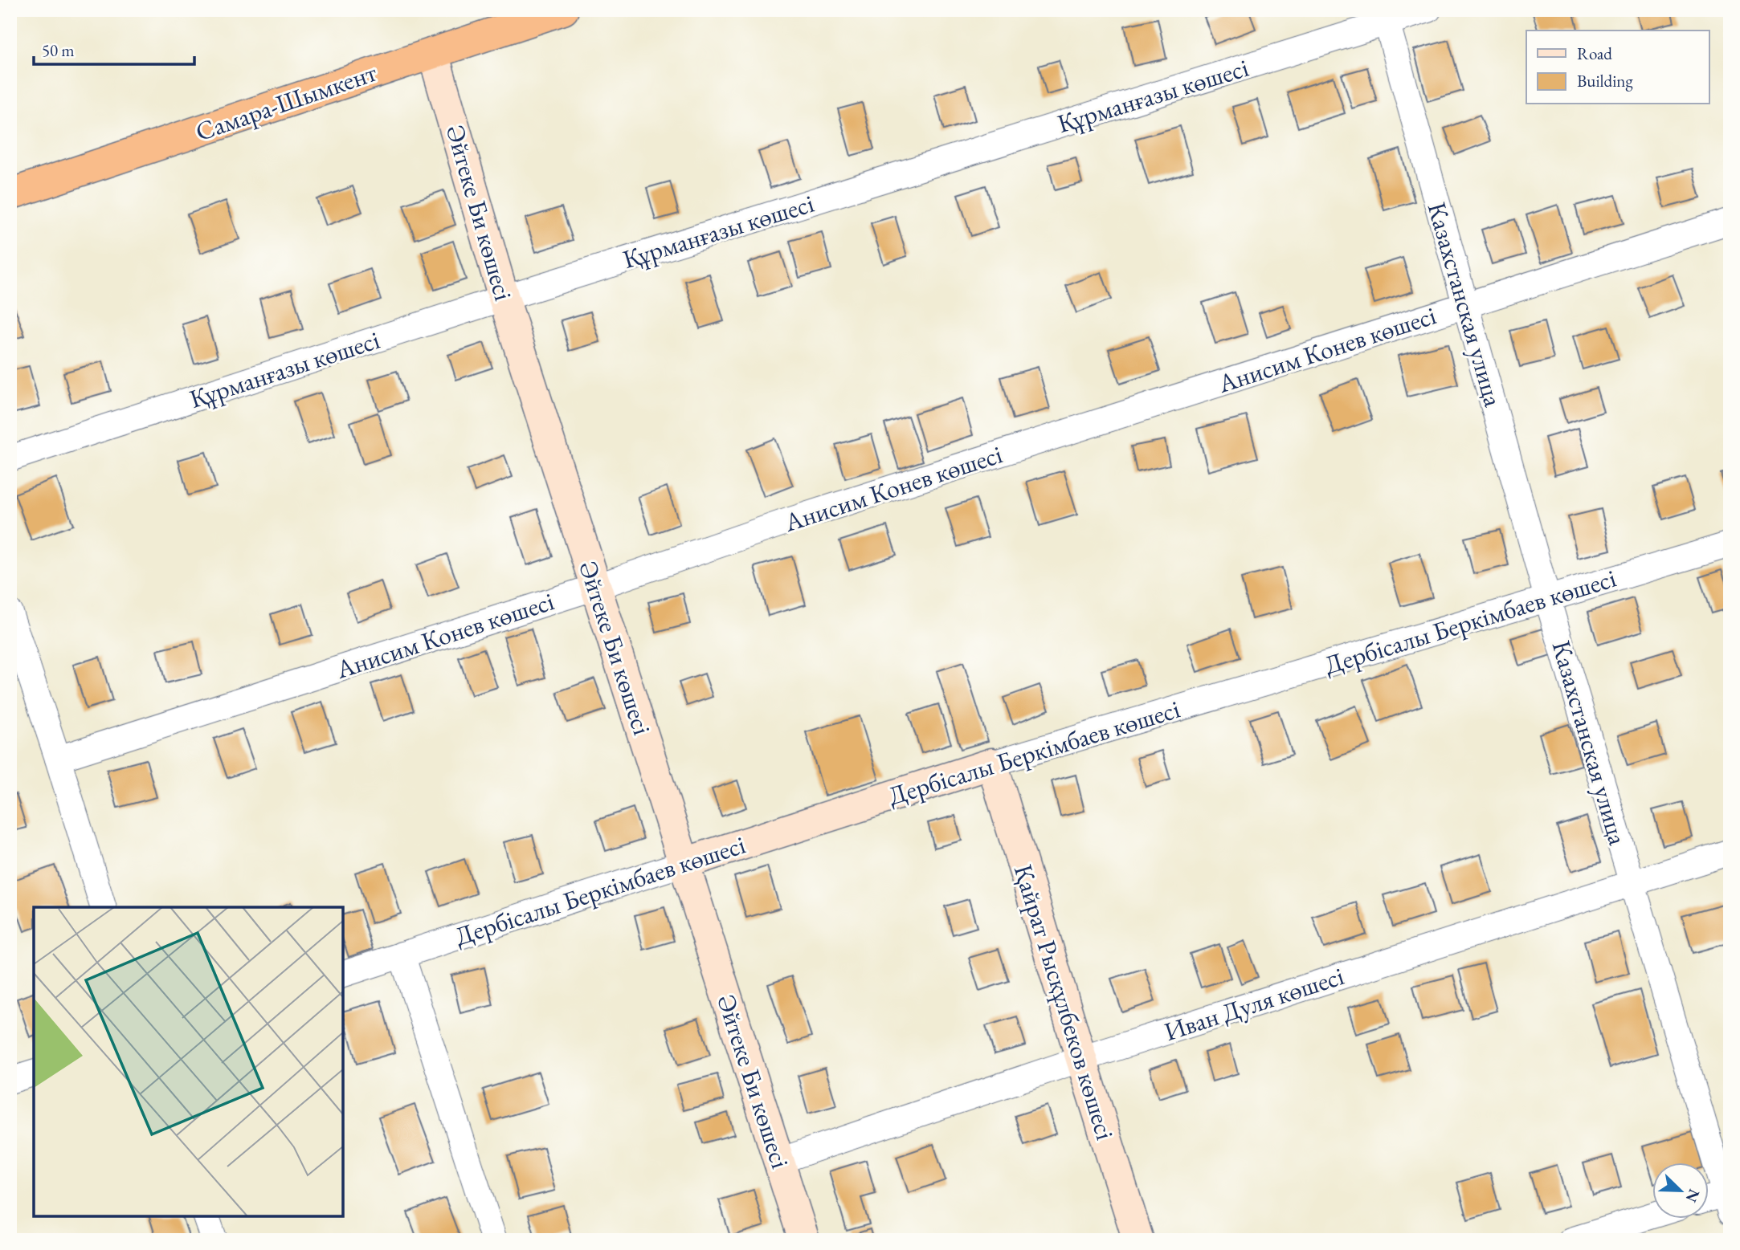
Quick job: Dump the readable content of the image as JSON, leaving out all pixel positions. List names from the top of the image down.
{
  "streets": {
    "highway": ["Самара-Шымкент"],
    "main road": ["Әйтеке Би көшесі", "Дербісалы Беркімбаев көшесі", "Қайрат Рысқұлбеков көшесі"],
    "street": [
      "Құрманғазы көшесі",
      "Казахстанская улица",
      "Анисим Конев көшесі",
      "Иван Дуля көшесі"
    ]
  },
  "crossings": [
    ["Құрманғазы көшесі", "Әйтеке Би көшесі"],
    ["Құрманғазы көшесі", "Казахстанская улица"],
    ["Самара-Шымкент", "Әйтеке Би көшесі"],
    ["Әйтеке Би көшесі", "Анисим Конев көшесі"],
    ["Әйтеке Би көшесі", "Дербісалы Беркімбаев көшесі"],
    ["Әйтеке Би көшесі", "Иван Дуля көшесі"],
    ["Казахстанская улица", "Анисим Конев көшесі"],
    ["Казахстанская улица", "Дербісалы Беркімбаев көшесі"],
    ["Казахстанская улица", "Иван Дуля көшесі"],
    ["Дербісалы Беркімбаев көшесі", "Қайрат Рысқұлбеков көшесі"],
    ["Қайрат Рысқұлбеков көшесі", "Иван Дуля көшесі"]
  ],
  "legend": ["Road", "Building"],
  "scale_bar": "50 m",
  "north": "bottom right"
}
